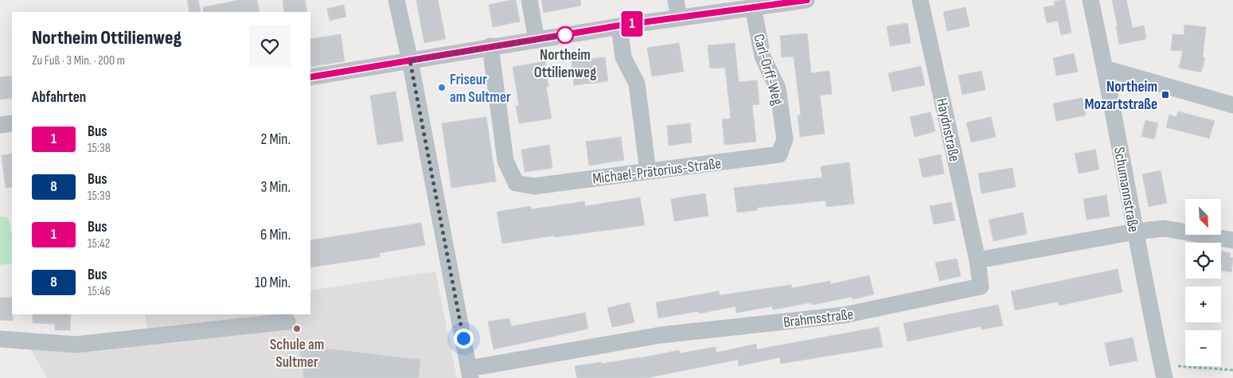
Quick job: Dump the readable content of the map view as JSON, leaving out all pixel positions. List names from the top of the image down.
{
  "streets": {
    "street": [
      "Carl-Orff-Weg",
      "Haydnstraße",
      "Michael-Prätorius-Straße",
      "Schumannstraße",
      "Brahmsstraße"
    ]
  },
  "crossings": [
    ["Carl-Orff-Weg", "Michael-Prätorius-Straße"],
    ["Haydnstraße", "Brahmsstraße"]
  ],
  "places": {
    "other": ["Northeim Ottilienweg", "Friseur am Sultmer", "Schule am Sultmer"],
    "transit": ["Northeim Mozartstraße"]
  },
  "lines": ["bus line 1"],
  "north": "bottom right",
  "page": {
    "on_map": "1",
    "heading": [
      ["Northeim Ottilienweg", "Zu Fuß · 3 Min. · 200 m"],
      "Abfahrten"
    ],
    "list": [
      {
        "mark": "1",
        "name": "Bus",
        "note": "15:38",
        "value": "2 Min."
      },
      {
        "mark": "8",
        "name": "Bus",
        "note": "15:39",
        "value": "3 Min."
      },
      {
        "mark": "1",
        "name": "Bus",
        "note": "15:42",
        "value": "6 Min."
      },
      {
        "mark": "8",
        "name": "Bus",
        "note": "15:46",
        "value": "10 Min."
      }
    ],
    "map_buttons": ["+", "−"]
  }
}
